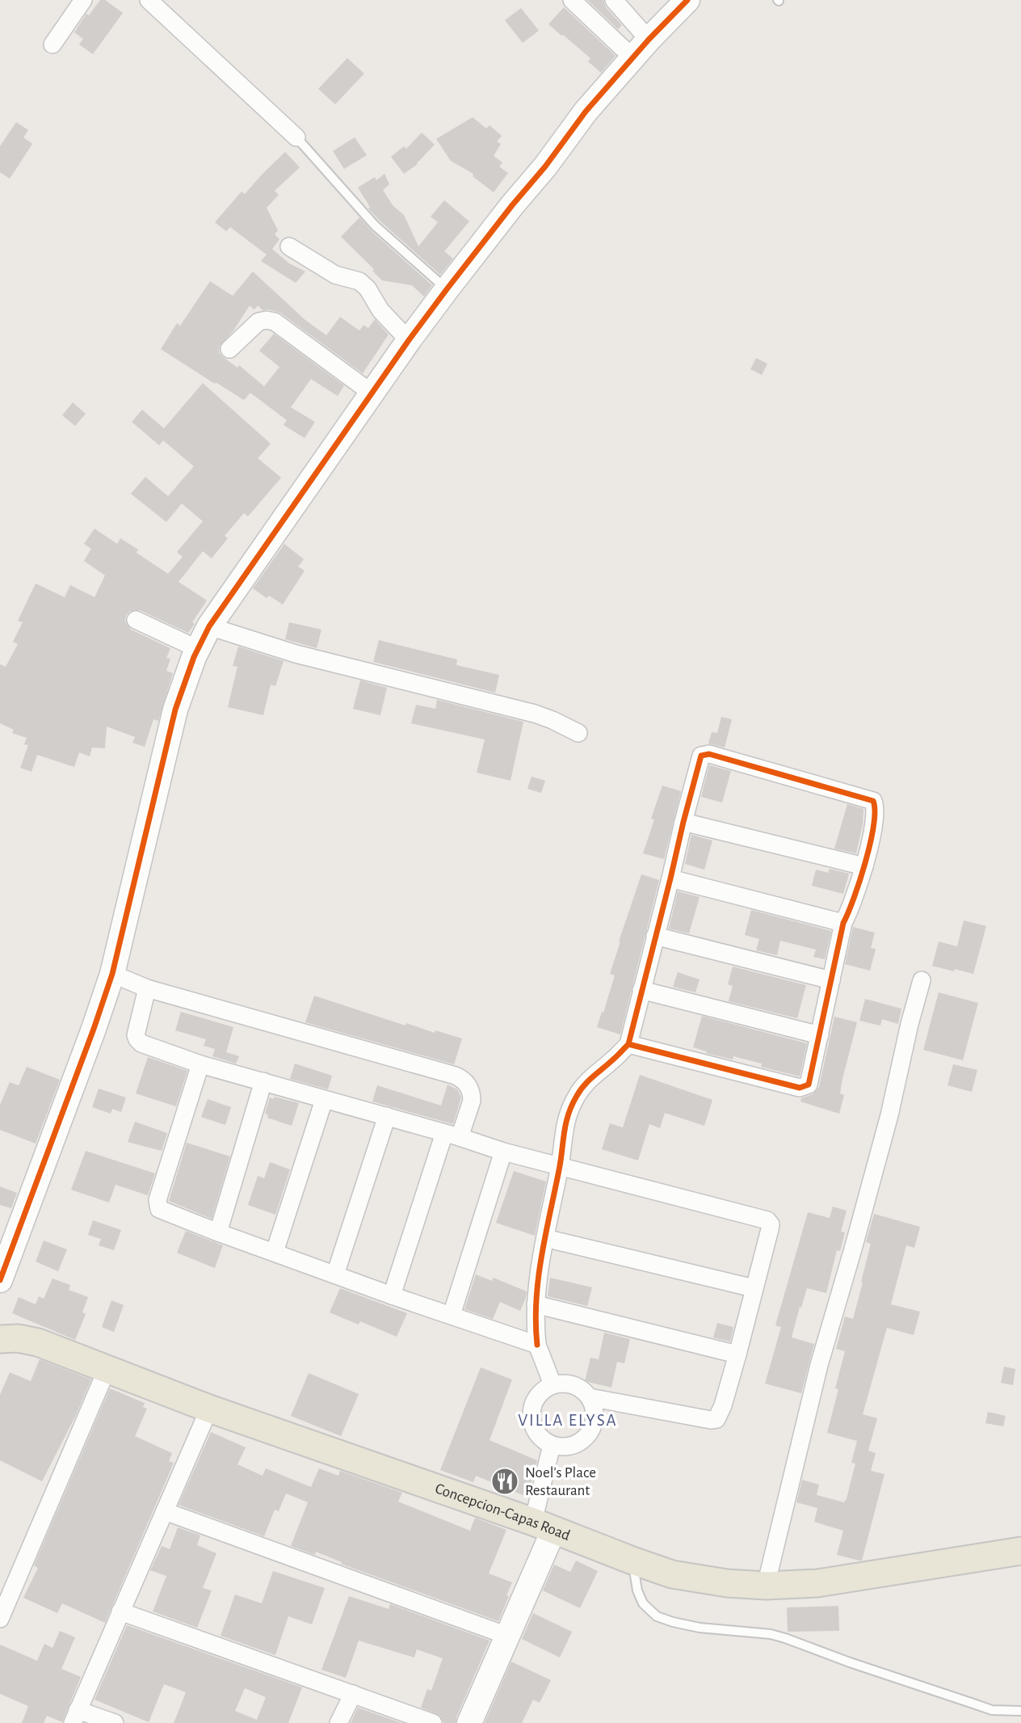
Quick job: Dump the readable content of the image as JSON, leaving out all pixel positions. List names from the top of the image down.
{
  "streets": {
    "main road": ["Concepcion-Capas Road"]
  },
  "districts": ["VILLA ELYSA"],
  "places": {
    "restaurant": ["Noel's Place Restaurant"]
  }
}
